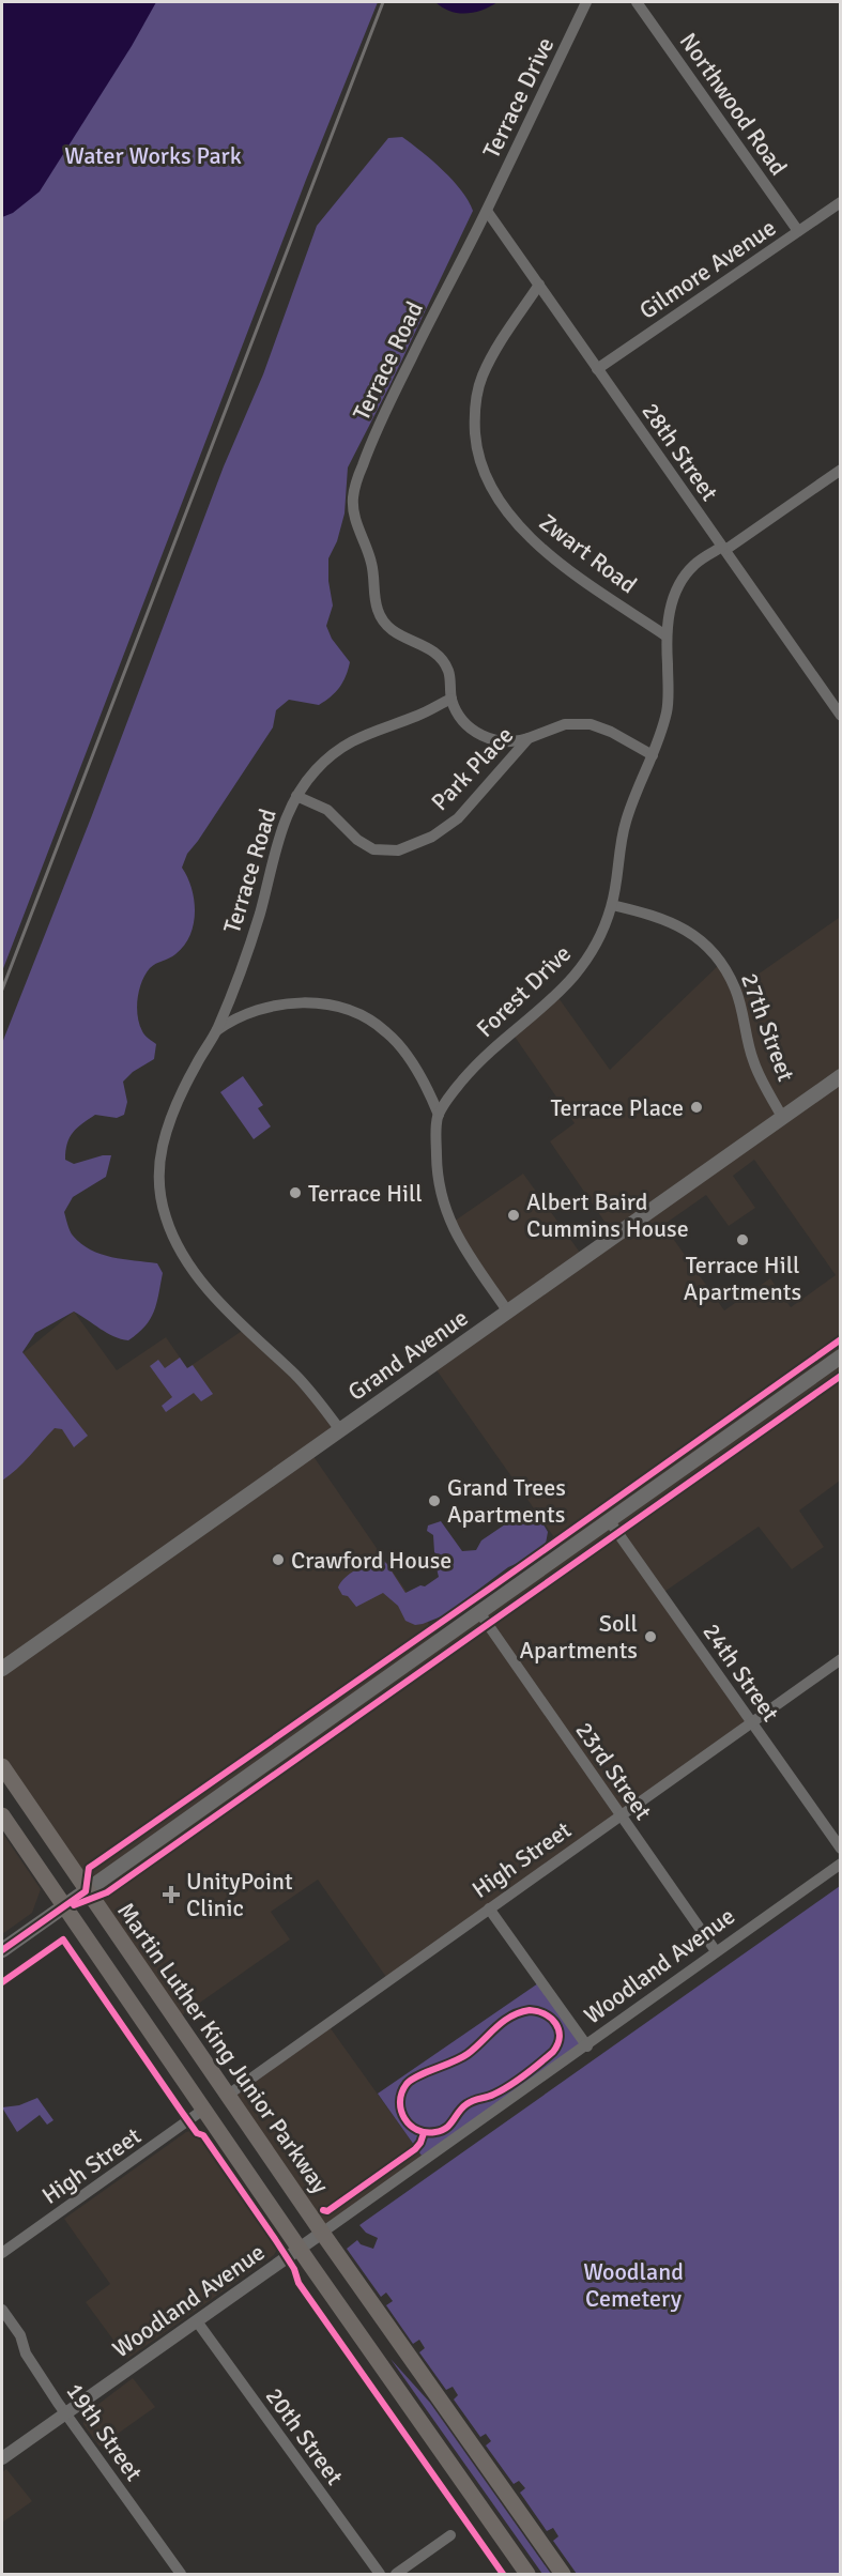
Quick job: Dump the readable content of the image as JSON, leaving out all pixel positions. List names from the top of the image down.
{
  "streets": {
    "main road": ["Grand Avenue", "Martin Luther King Junior Parkway"],
    "street": [
      "Terrace Drive",
      "Northwood Road",
      "Gilmore Avenue",
      "Terrace Road",
      "28th Street",
      "Zwart Road",
      "Park Place",
      "Forest Drive",
      "27th Street",
      "24th Street",
      "23rd Street",
      "High Street",
      "Woodland Avenue",
      "19th Street",
      "20th Street"
    ]
  },
  "crossings": [
    ["Terrace Drive", "Terrace Road"],
    ["Terrace Drive", "28th Street"],
    ["Northwood Road", "Gilmore Avenue"],
    ["Gilmore Avenue", "28th Street"],
    ["Terrace Road", "28th Street"],
    ["Terrace Road", "Park Place"],
    ["Terrace Road", "Grand Avenue"],
    ["28th Street", "Zwart Road"],
    ["28th Street", "Forest Drive"],
    ["Zwart Road", "Forest Drive"],
    ["Park Place", "Forest Drive"],
    ["Forest Drive", "27th Street"],
    ["27th Street", "Grand Avenue"],
    ["24th Street", "High Street"],
    ["23rd Street", "High Street"],
    ["23rd Street", "Woodland Avenue"],
    ["High Street", "Martin Luther King Junior Parkway"],
    ["Woodland Avenue", "Martin Luther King Junior Parkway"],
    ["Woodland Avenue", "19th Street"],
    ["Woodland Avenue", "20th Street"]
  ],
  "parks": ["Water Works Park", "Woodland Cemetery"],
  "places": {
    "other": [
      "Terrace Place",
      "Terrace Hill",
      "Albert Baird Cummins House",
      "Terrace Hill Apartments",
      "Grand Trees Apartments",
      "Crawford House",
      "Soll Apartments"
    ],
    "health": ["UnityPoint Clinic"]
  }
}
